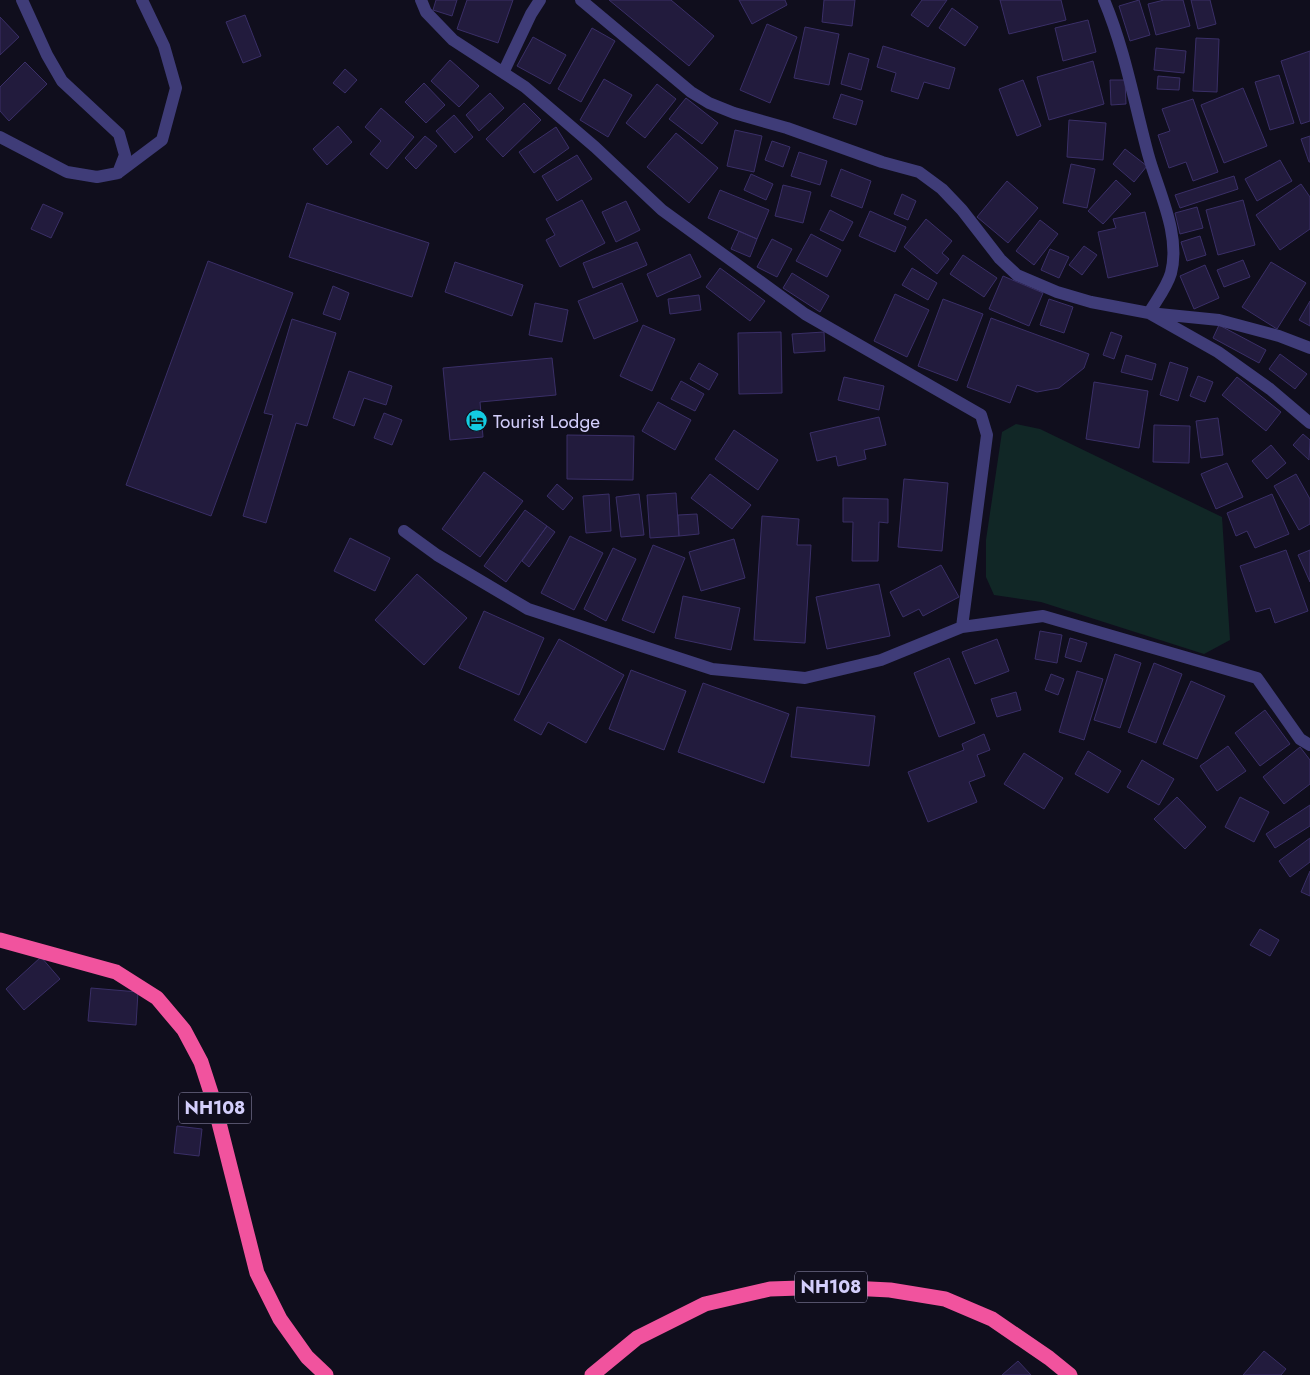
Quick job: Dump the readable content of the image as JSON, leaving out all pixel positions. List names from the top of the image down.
{
  "streets": {
    "highway": ["NH108"]
  },
  "places": {
    "hotel": ["Tourist Lodge"]
  }
}
